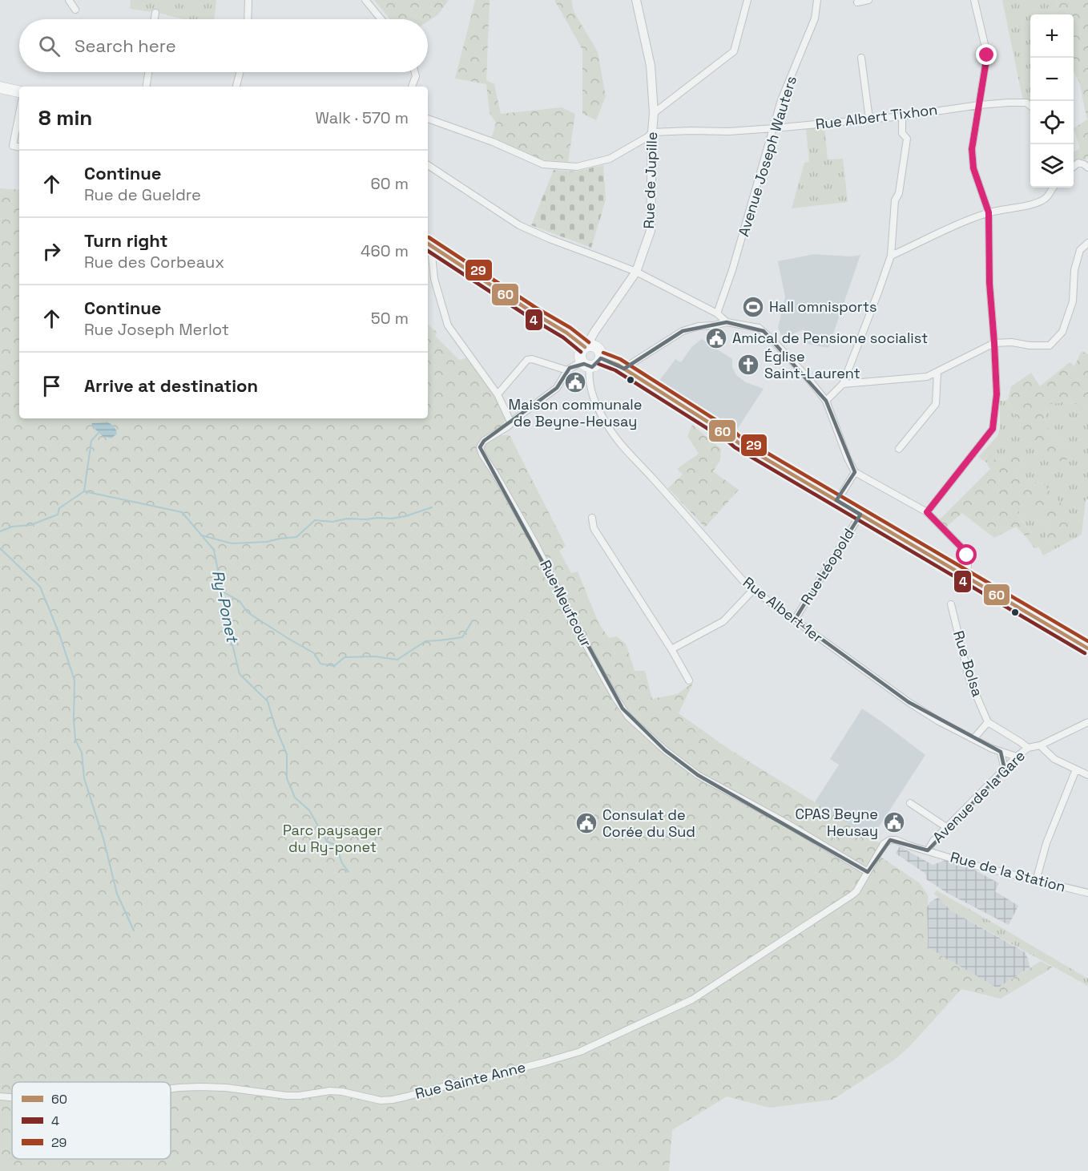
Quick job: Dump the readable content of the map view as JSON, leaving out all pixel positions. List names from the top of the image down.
{
  "streets": {
    "street": [
      "Rue Albert Tixhon",
      "Avenue Joseph Wauters",
      "Rue de Jupille",
      "Rue Léopold",
      "Rue Neufcour",
      "Rue Albert 1er",
      "Rue Bolsa",
      "Avenue de la Gare",
      "Rue de la Station",
      "Rue Sainte Anne"
    ]
  },
  "crossings": [
    ["Rue Albert Tixhon", "Avenue Joseph Wauters"],
    ["Rue Albert Tixhon", "Rue de Jupille"],
    ["Rue de Jupille", "Rue Albert 1er"],
    ["Rue Léopold", "Rue Albert 1er"],
    ["Rue Neufcour", "Rue Sainte Anne"],
    ["Rue Albert 1er", "Avenue de la Gare"],
    ["Avenue de la Gare", "Rue de la Station"],
    ["Avenue de la Gare", "Rue Sainte Anne"]
  ],
  "water": ["Ry-Ponet"],
  "parks": ["Parc paysager du Ry-ponet"],
  "places": {
    "sports": ["Hall omnisports"],
    "public building": [
      "Amical de Pensione socialist",
      "Maison communale de Beyne-Heusay",
      "CPAS Beyne Heusay",
      "Consulat de Corée du Sud"
    ],
    "church": ["Église Saint-Laurent"]
  },
  "lines": ["transit line 29", "transit line 60", "transit line 4"],
  "legend": ["60", "4", "29"],
  "page": {
    "map_buttons": ["+", "−"],
    "search": "Search here",
    "heading": ["8 min", "Walk · 570 m"],
    "list": [
      ["Continue", "Rue de Gueldre", "60 m"],
      ["Turn right", "Rue des Corbeaux", "460 m"],
      ["Continue", "Rue Joseph Merlot", "50 m"],
      "Arrive at destination"
    ]
  }
}
